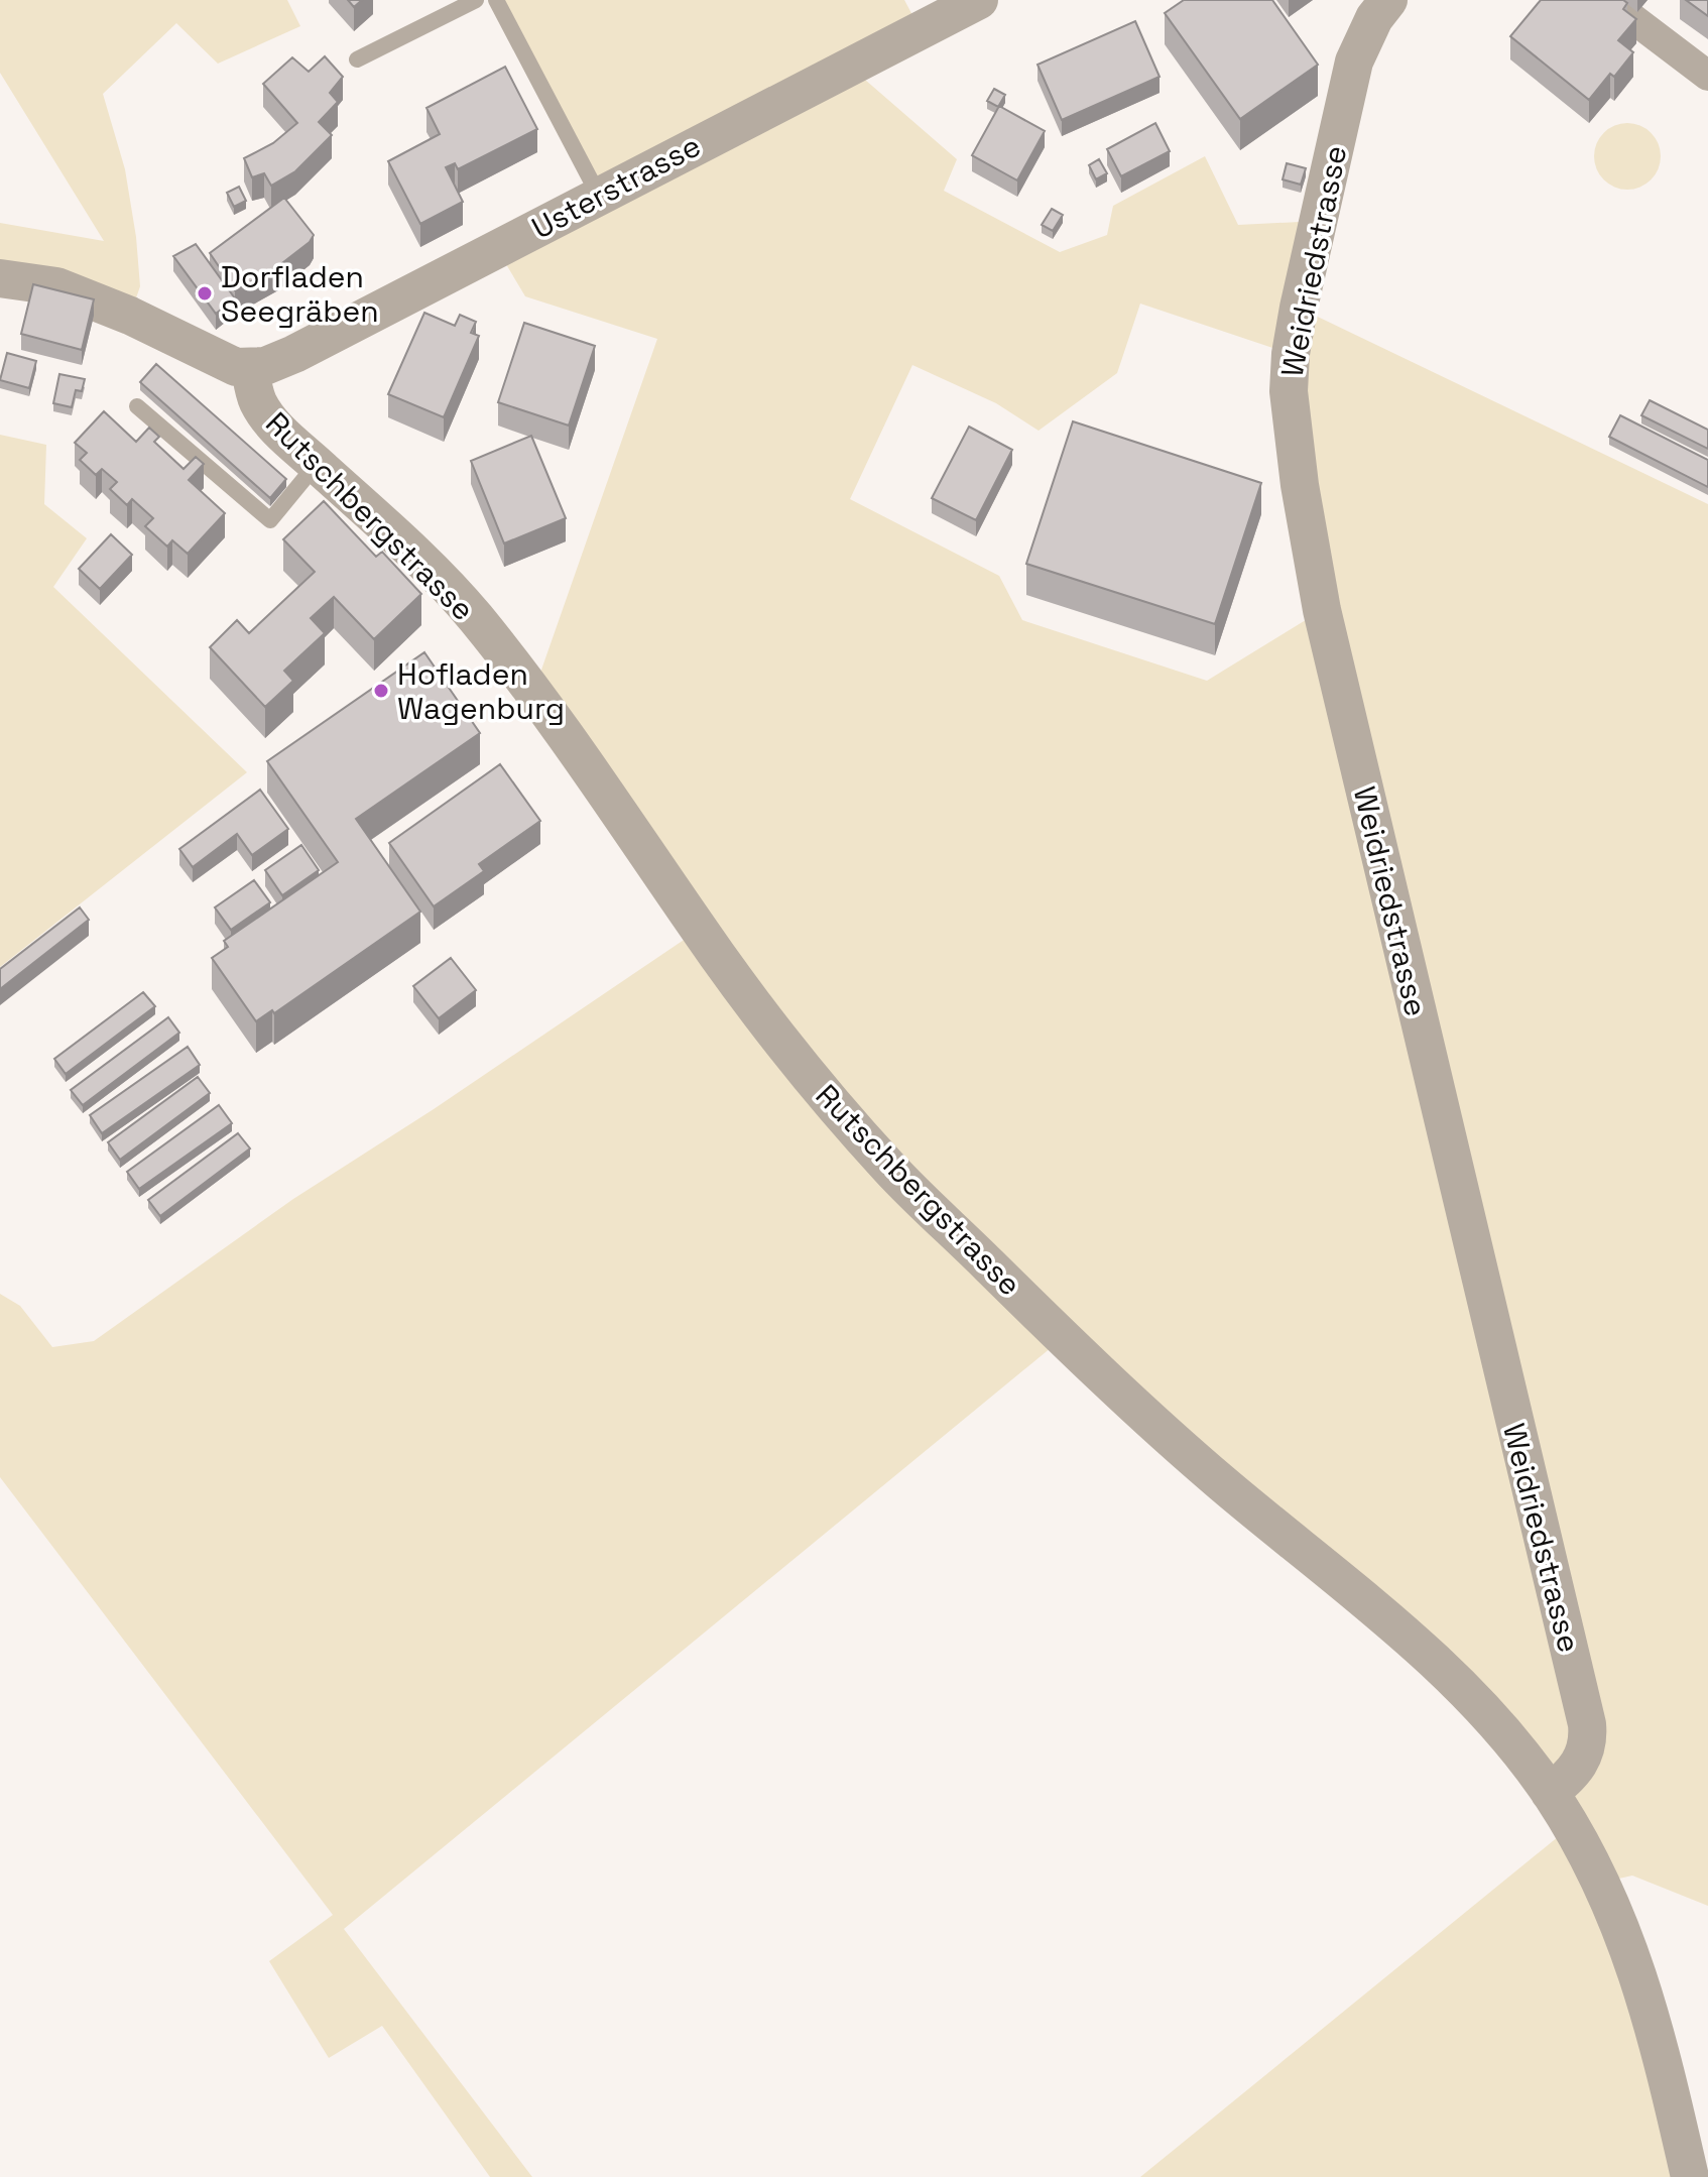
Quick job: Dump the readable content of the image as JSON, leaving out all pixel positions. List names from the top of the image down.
{
  "streets": {
    "street": ["Usterstrasse", "Weidriedstrasse", "Rutschbergstrasse"]
  },
  "crossings": [
    ["Usterstrasse", "Rutschbergstrasse"],
    ["Weidriedstrasse", "Rutschbergstrasse"]
  ],
  "places": ["Dorfladen Seegräben", "Hofladen Wagenburg"]
}
